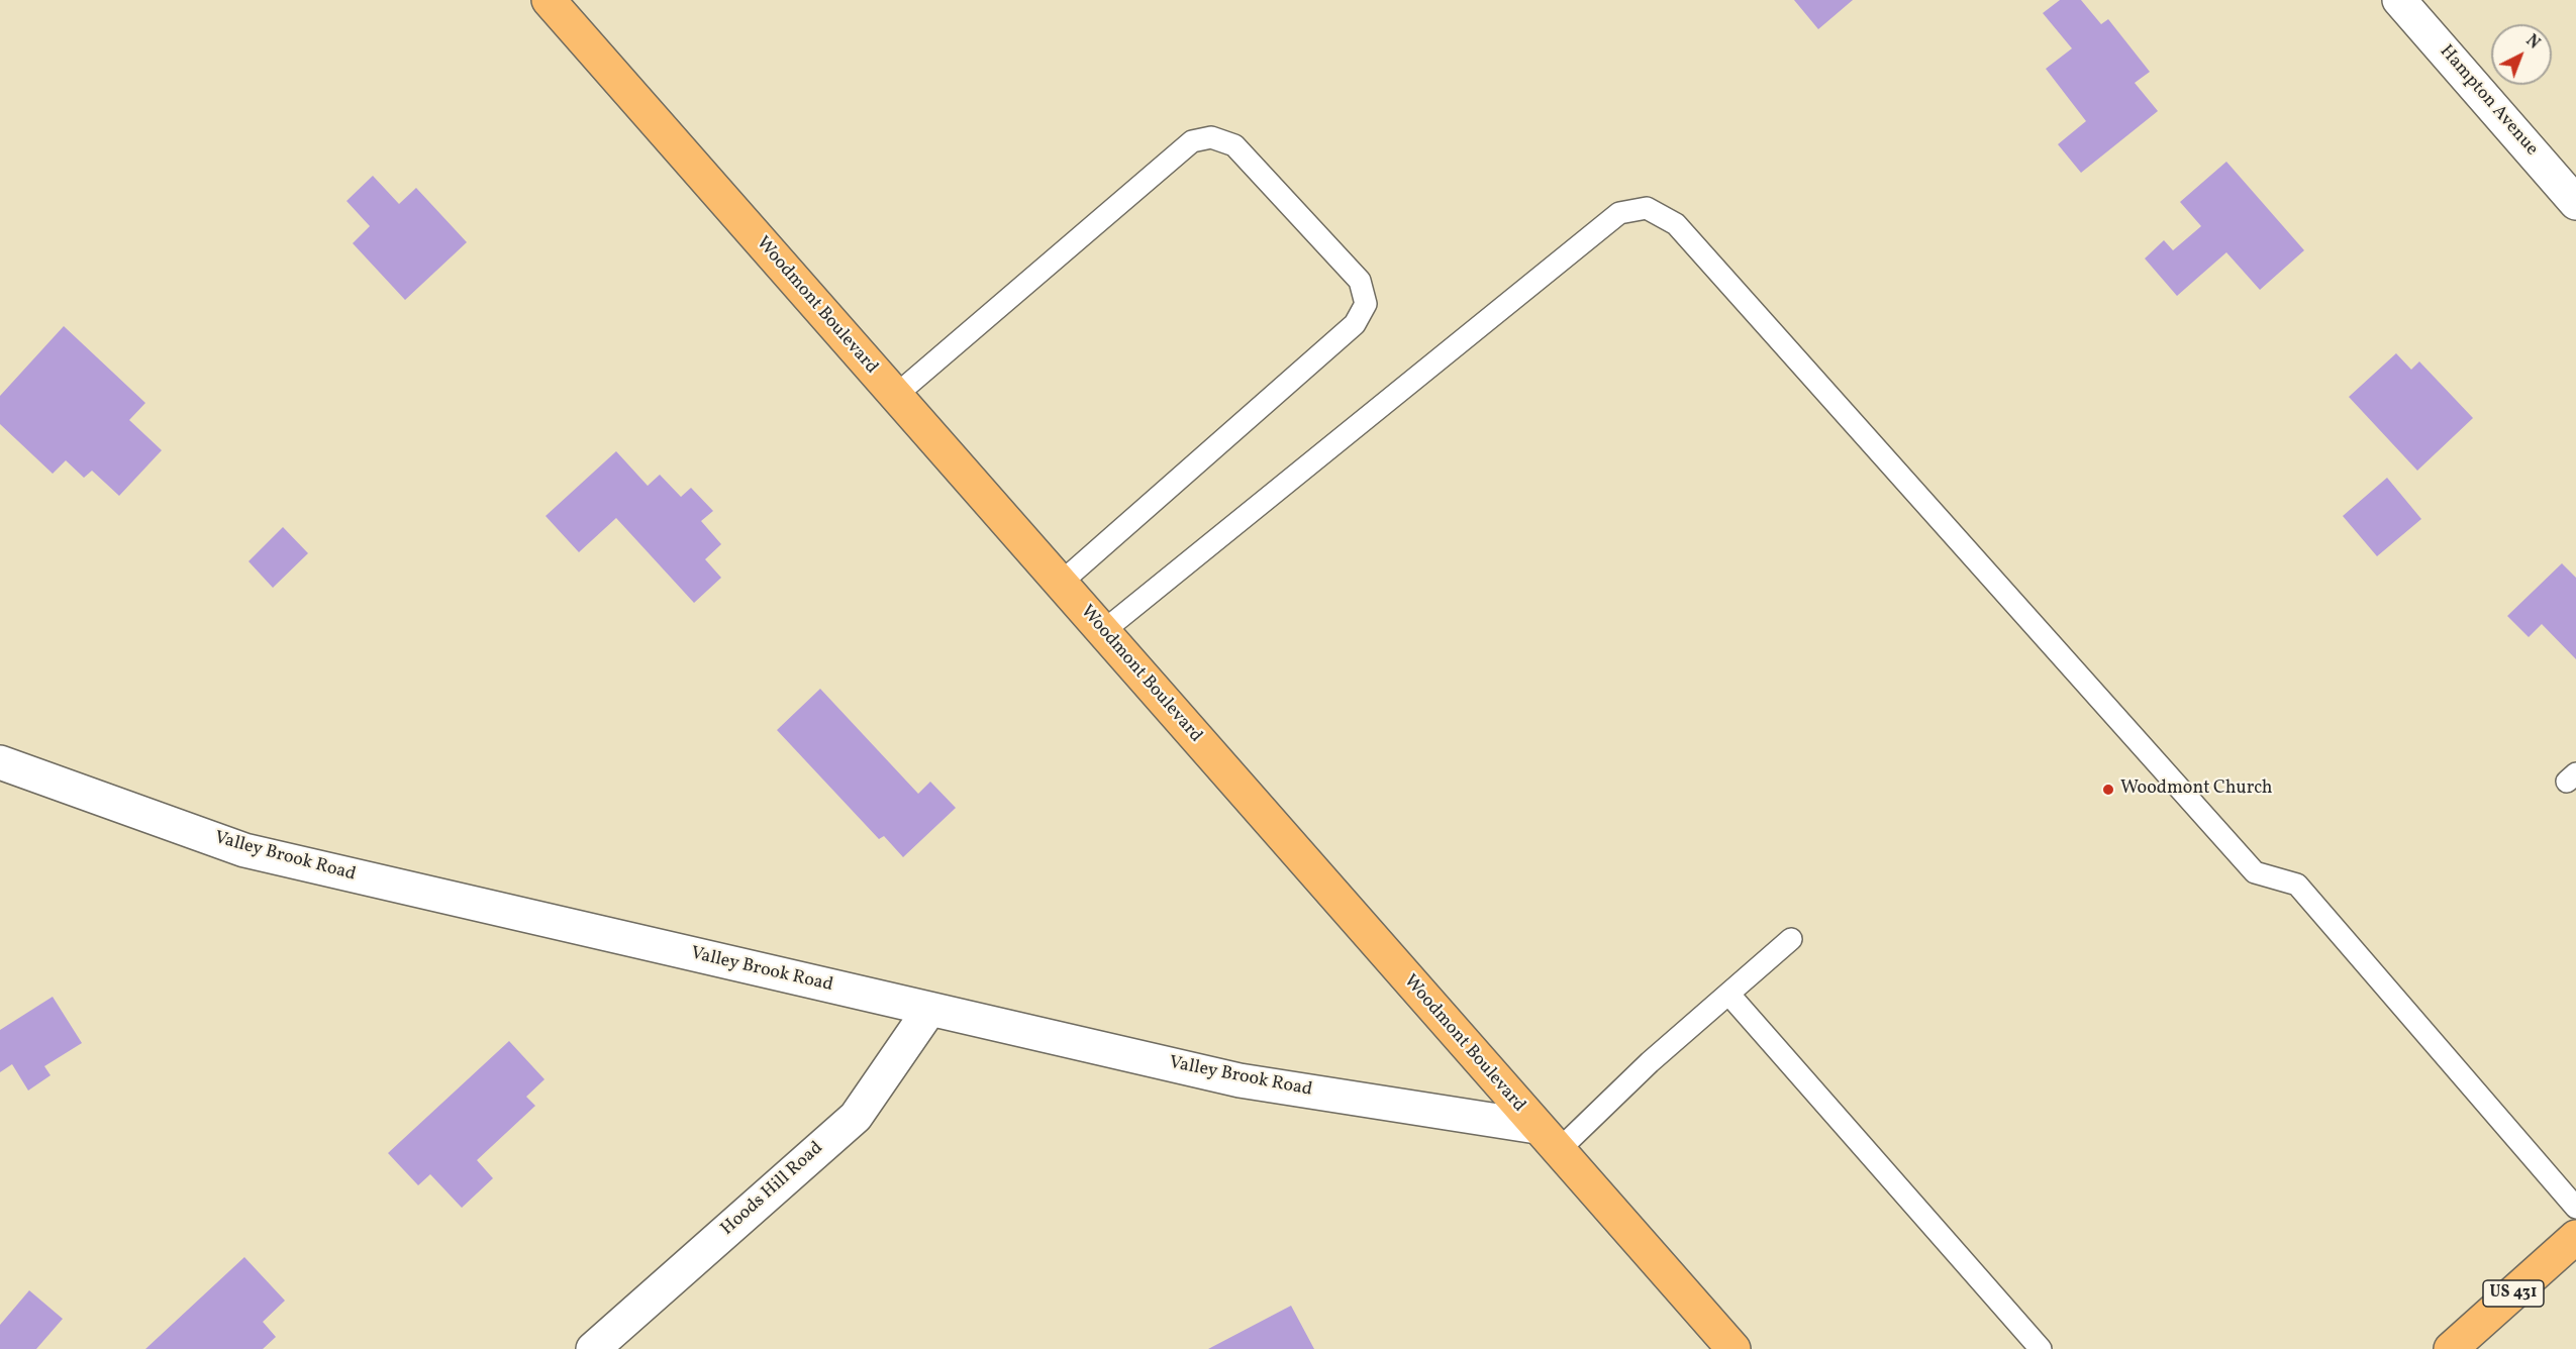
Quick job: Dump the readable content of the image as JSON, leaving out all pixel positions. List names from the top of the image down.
{
  "streets": {
    "main road": ["Woodmont Boulevard", "US 431"],
    "street": ["Hampton Avenue", "Valley Brook Road", "Hoods Hill Road"]
  },
  "crossings": [
    ["Woodmont Boulevard", "Valley Brook Road"],
    ["Valley Brook Road", "Hoods Hill Road"]
  ],
  "places": ["Woodmont Church"],
  "north": "top right"
}
